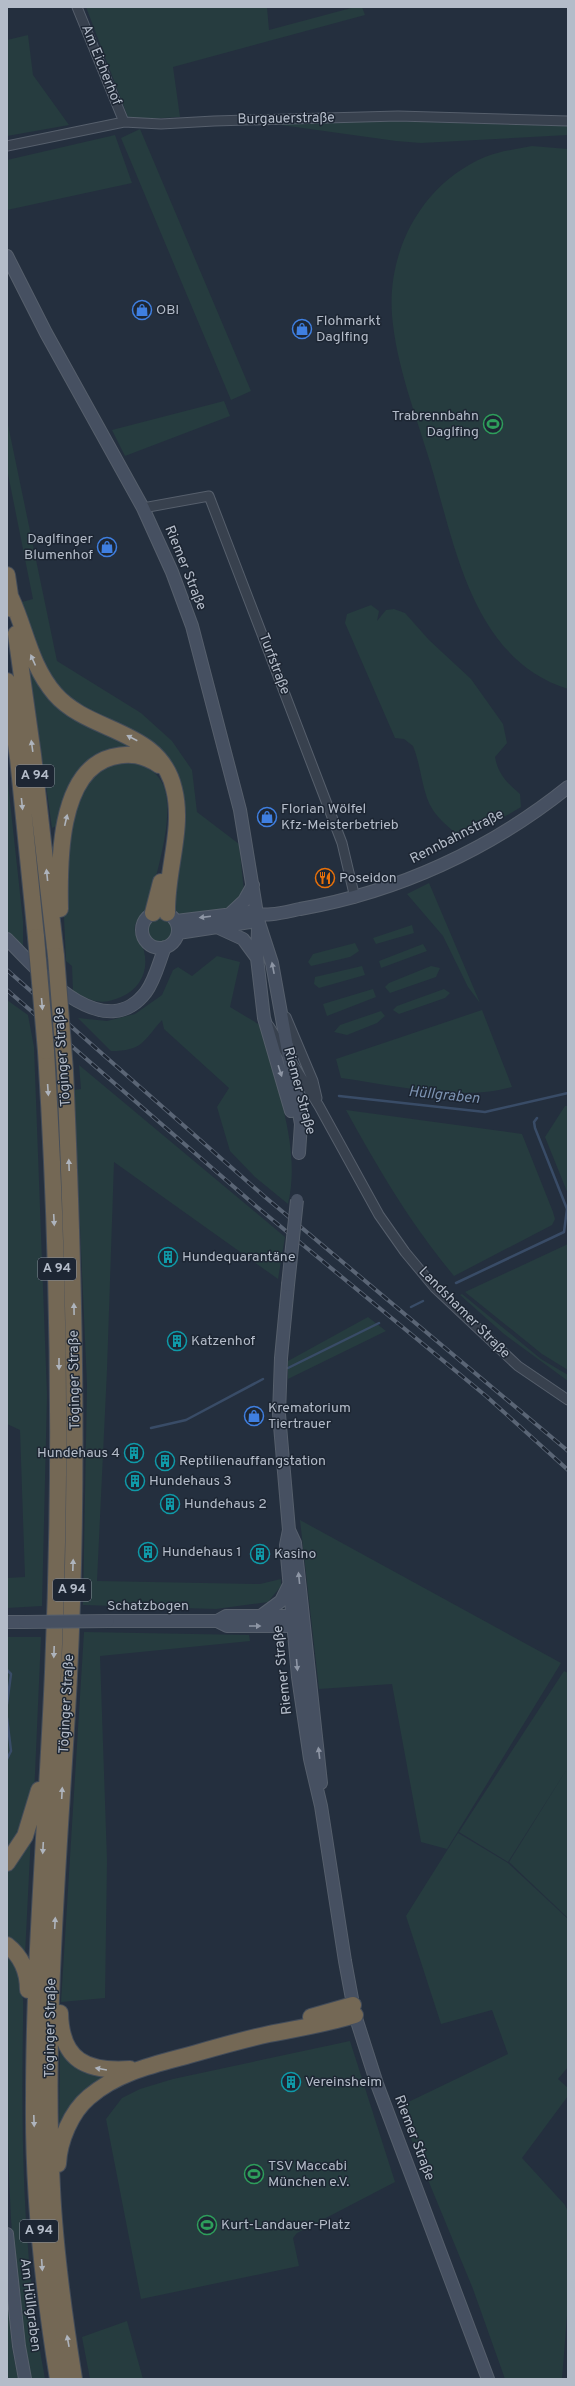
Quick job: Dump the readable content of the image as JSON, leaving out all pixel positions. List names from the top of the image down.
{
  "streets": {
    "highway": ["A 94", "Töginger Straße"],
    "street": [
      "Am Eicherhof",
      "Burgauerstraße",
      "Riemer Straße",
      "Turfstraße",
      "Rennbahnstraße",
      "Landshamer Straße",
      "Schatzbogen",
      "Am Hüllgraben"
    ]
  },
  "crossings": [
    ["Am Eicherhof", "Burgauerstraße"],
    ["Riemer Straße", "Turfstraße"],
    ["Riemer Straße", "Rennbahnstraße"],
    ["Riemer Straße", "Landshamer Straße"],
    ["Riemer Straße", "Schatzbogen"],
    ["Turfstraße", "Rennbahnstraße"]
  ],
  "water": ["Hüllgraben"],
  "places": {
    "shop": [
      "OBI",
      "Flohmarkt Daglfing",
      "Daglfinger Blumenhof",
      "Florian Wölfel Kfz-Meisterbetrieb",
      "Krematorium Tiertrauer"
    ],
    "sports": ["Trabrennbahn Daglfing", "TSV Maccabi München e.V.", "Kurt-Landauer-Platz"],
    "restaurant": ["Poseidon"],
    "building": [
      "Hundequarantäne",
      "Katzenhof",
      "Hundehaus 4",
      "Reptilienauffangstation",
      "Hundehaus 3",
      "Hundehaus 2",
      "Hundehaus 1",
      "Kasino",
      "Vereinsheim"
    ]
  }
}
